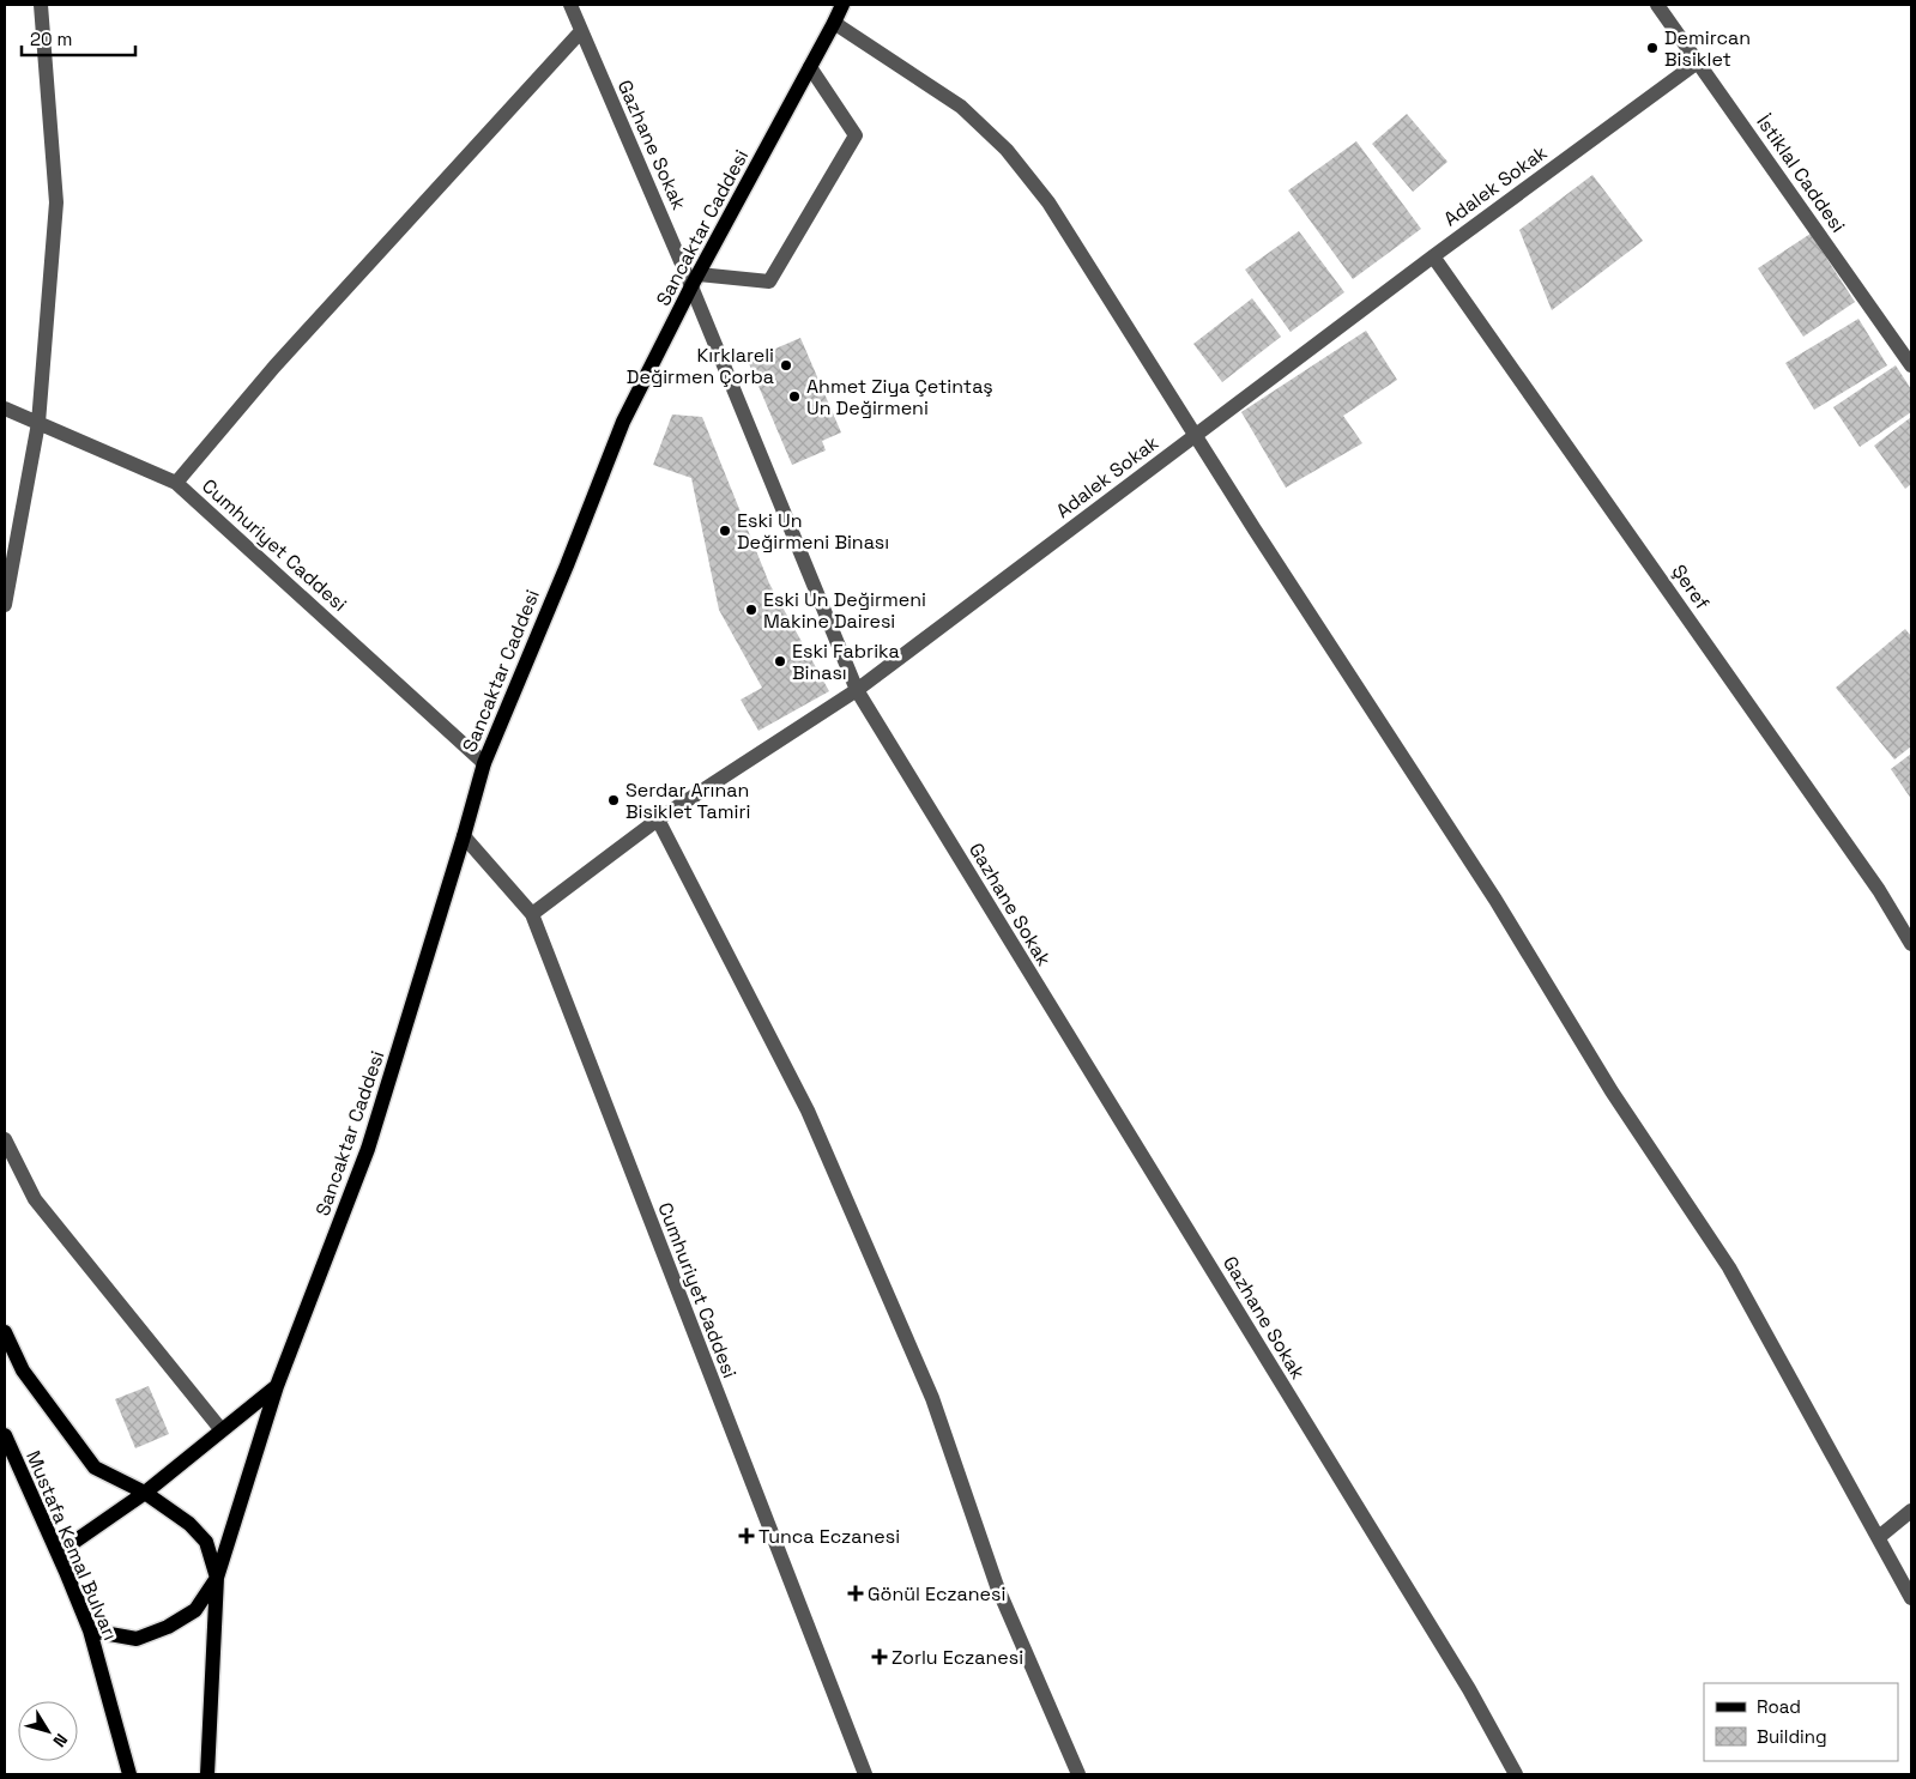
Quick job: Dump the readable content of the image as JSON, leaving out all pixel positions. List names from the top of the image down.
{
  "streets": {
    "main road": ["Sancaktar Caddesi", "Mustafa Kemal Bulvarı"],
    "street": [
      "Gazhane Sokak",
      "İstiklal Caddesi",
      "Adalek Sokak",
      "Cumhuriyet Caddesi",
      "Şeref"
    ]
  },
  "crossings": [
    ["Gazhane Sokak", "Adalek Sokak"],
    ["Gazhane Sokak", "Sancaktar Caddesi"],
    ["İstiklal Caddesi", "Adalek Sokak"],
    ["Adalek Sokak", "Cumhuriyet Caddesi"],
    ["Adalek Sokak", "Şeref"],
    ["Sancaktar Caddesi", "Cumhuriyet Caddesi"],
    ["Sancaktar Caddesi", "Mustafa Kemal Bulvarı"]
  ],
  "places": {
    "other": [
      "Demircan Bisiklet",
      "Kırklareli Değirmen Çorba",
      "Ahmet Ziya Çetintaş Un Değirmeni",
      "Eski Un Değirmeni Binası",
      "Eski Un Değirmeni Makine Dairesi",
      "Eski Fabrika Binası",
      "Serdar Arınan Bisiklet Tamiri"
    ],
    "health": ["Tunca Eczanesi", "Gönül Eczanesi", "Zorlu Eczanesi"]
  },
  "legend": ["Road", "Building"],
  "scale_bar": "20 m",
  "north": "bottom right"
}
